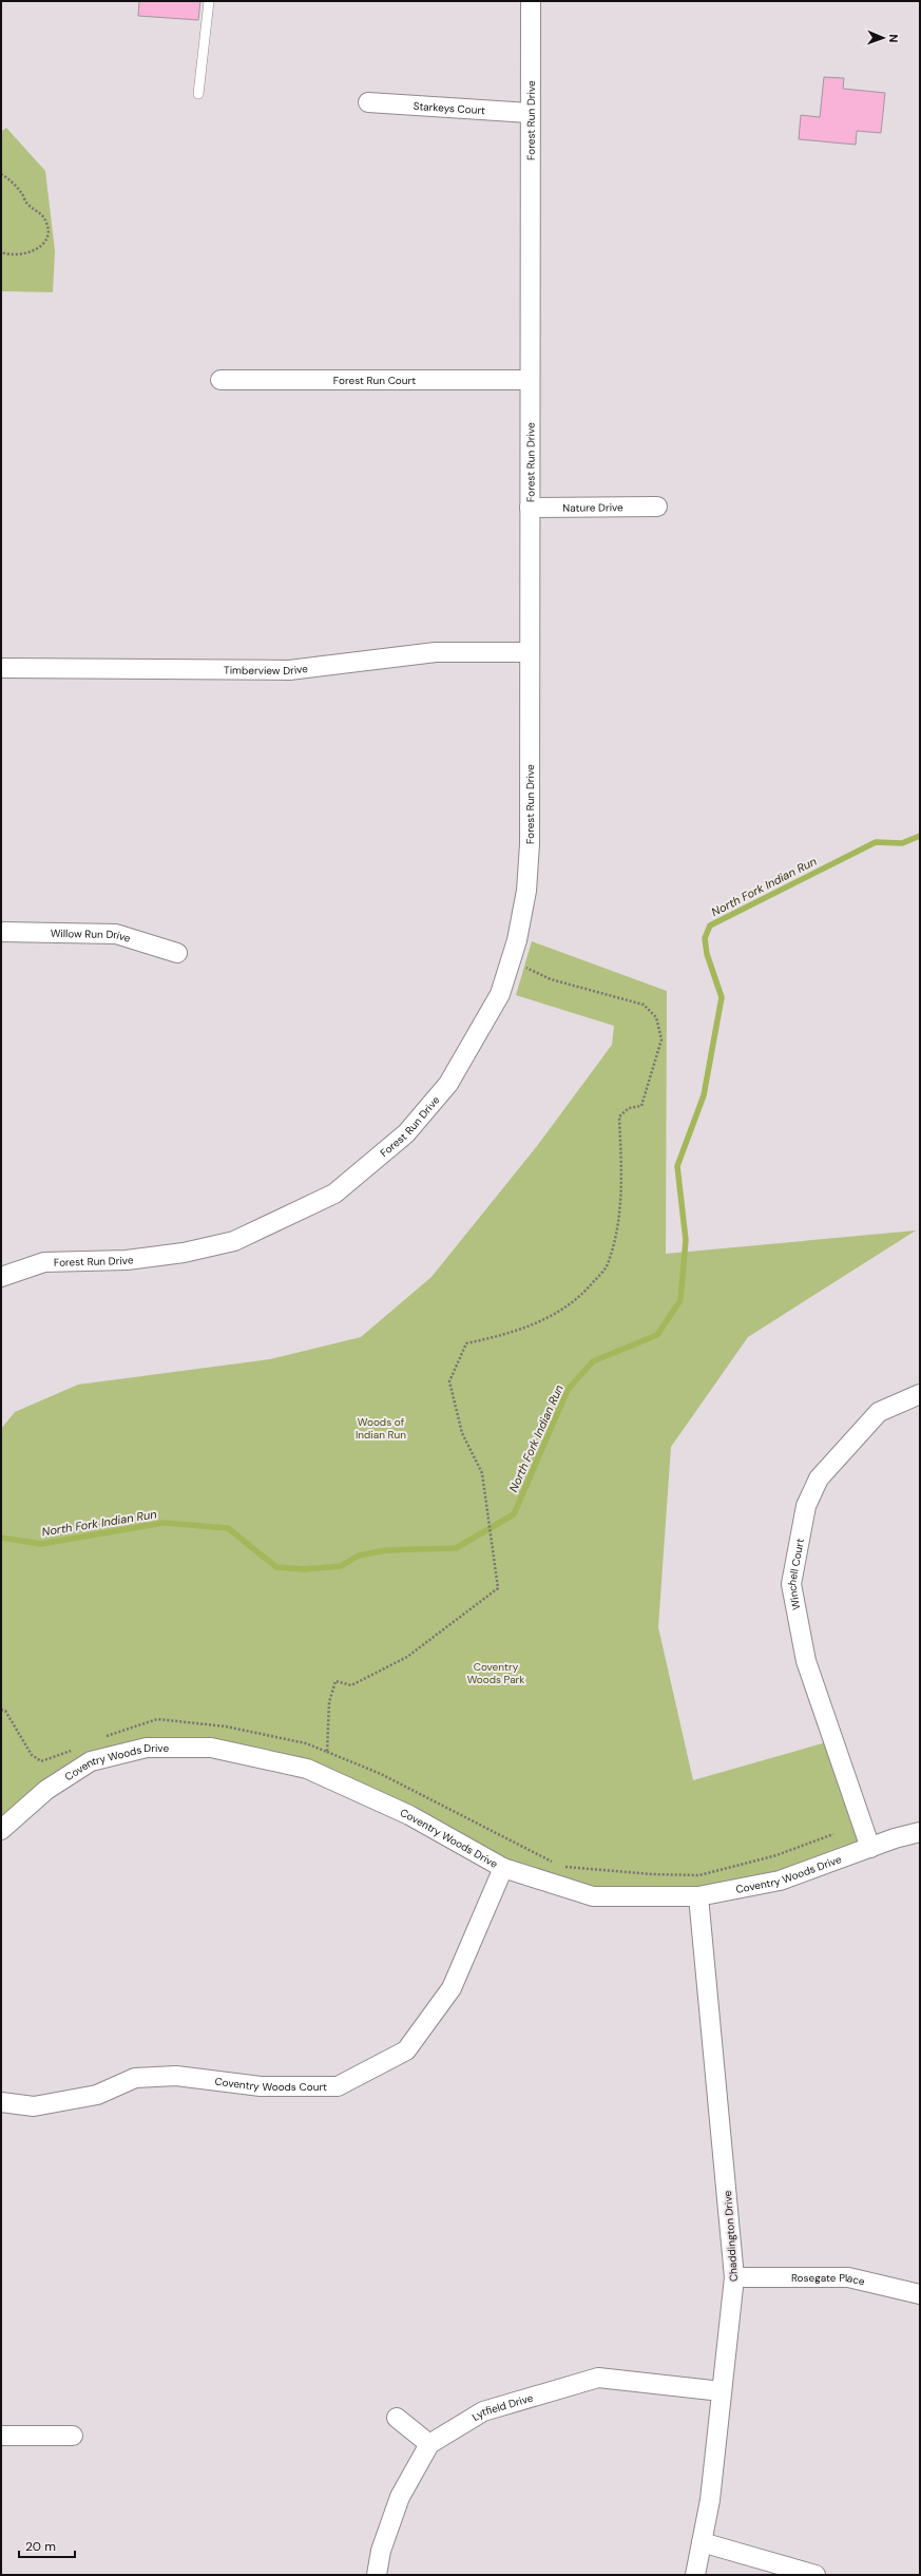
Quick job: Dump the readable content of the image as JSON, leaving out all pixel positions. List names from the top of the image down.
{
  "streets": {
    "street": [
      "Starkeys Court",
      "Forest Run Drive",
      "Forest Run Court",
      "Nature Drive",
      "Timberview Drive",
      "Willow Run Drive",
      "Winchell Court",
      "Coventry Woods Drive",
      "Coventry Woods Court",
      "Chaddington Drive",
      "Rosegate Place",
      "Lytfield Drive"
    ]
  },
  "crossings": [
    ["Starkeys Court", "Forest Run Drive"],
    ["Forest Run Drive", "Forest Run Court"],
    ["Forest Run Drive", "Nature Drive"],
    ["Forest Run Drive", "Timberview Drive"],
    ["Winchell Court", "Coventry Woods Drive"],
    ["Coventry Woods Drive", "Coventry Woods Court"],
    ["Coventry Woods Drive", "Chaddington Drive"],
    ["Chaddington Drive", "Rosegate Place"],
    ["Chaddington Drive", "Lytfield Drive"]
  ],
  "water": ["North Fork Indian Run"],
  "parks": ["Woods of Indian Run", "Coventry Woods Park"],
  "scale_bar": "20 m",
  "north": "right"
}
